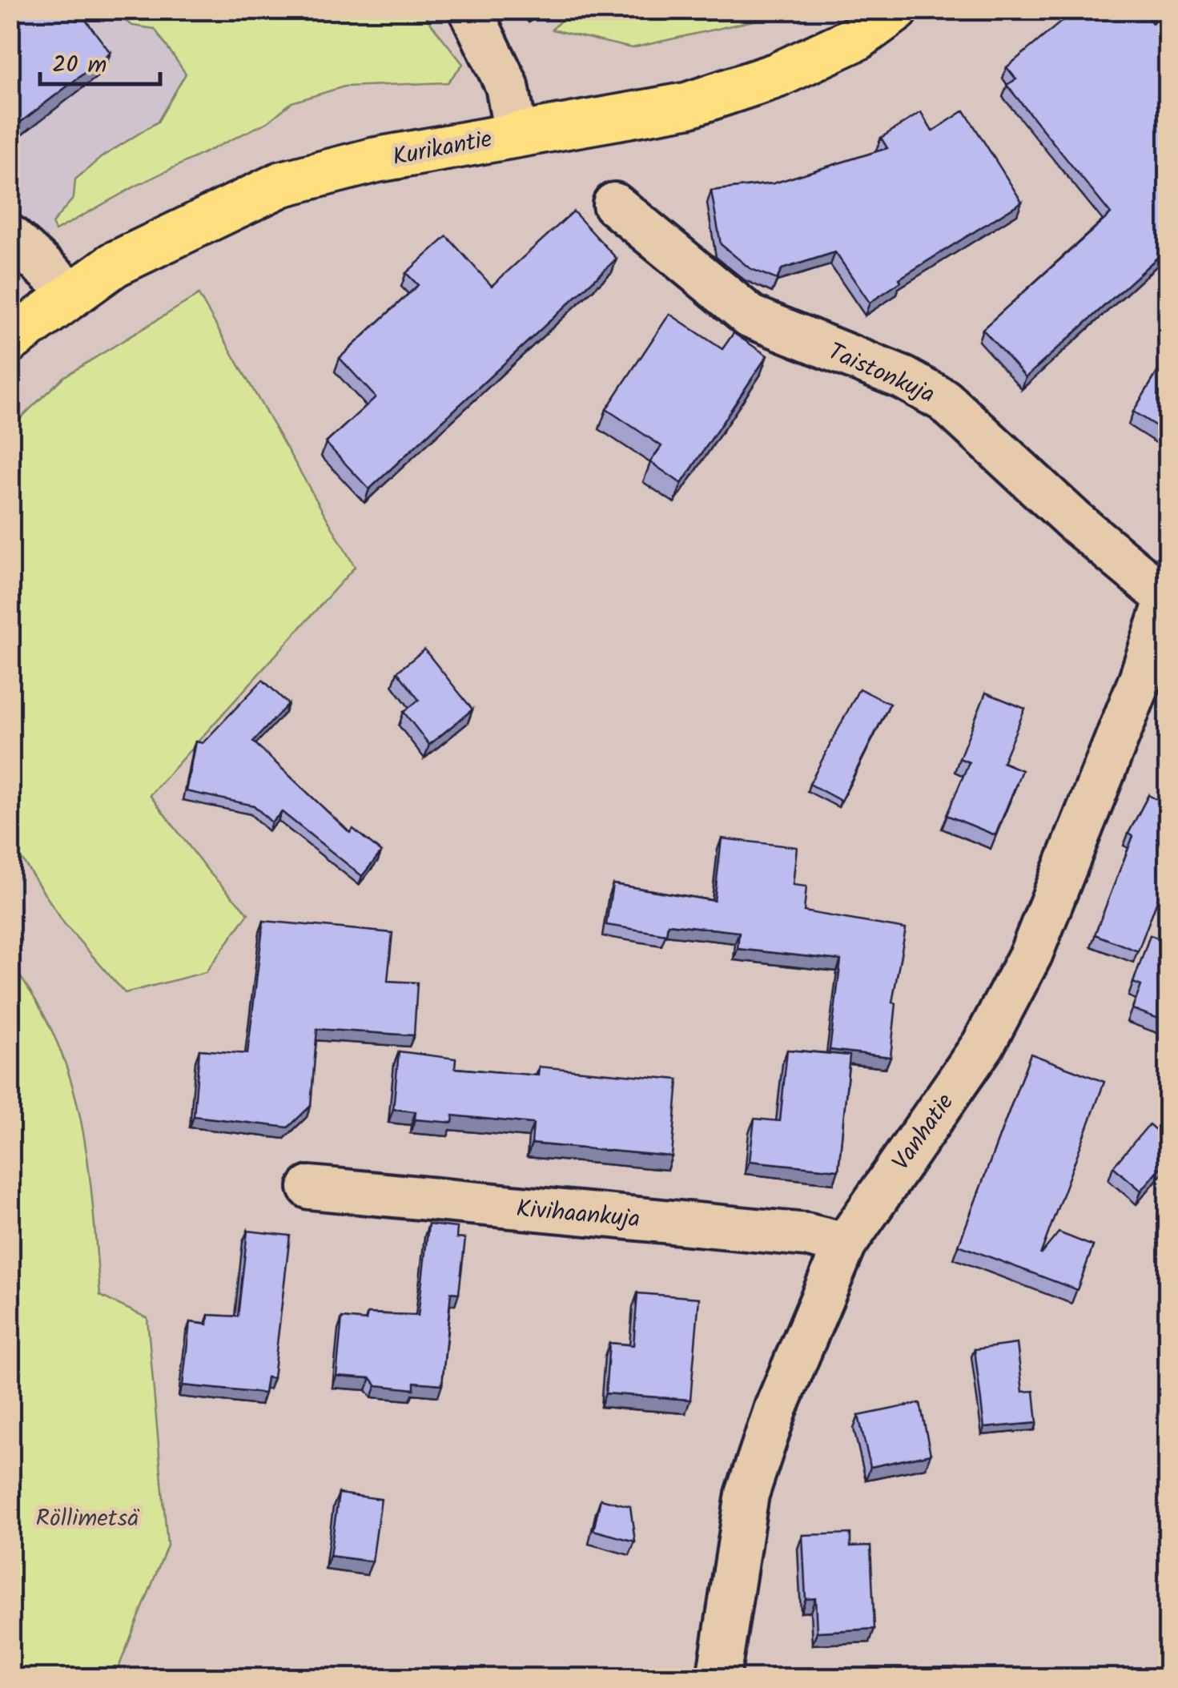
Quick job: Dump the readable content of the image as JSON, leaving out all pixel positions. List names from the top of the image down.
{
  "streets": {
    "main road": ["Kurikantie"],
    "street": ["Taistonkuja", "Vanhatie", "Kivihaankuja"]
  },
  "crossings": [
    ["Taistonkuja", "Vanhatie"],
    ["Vanhatie", "Kivihaankuja"]
  ],
  "parks": ["Röllimetsä"],
  "scale_bar": "20 m"
}
